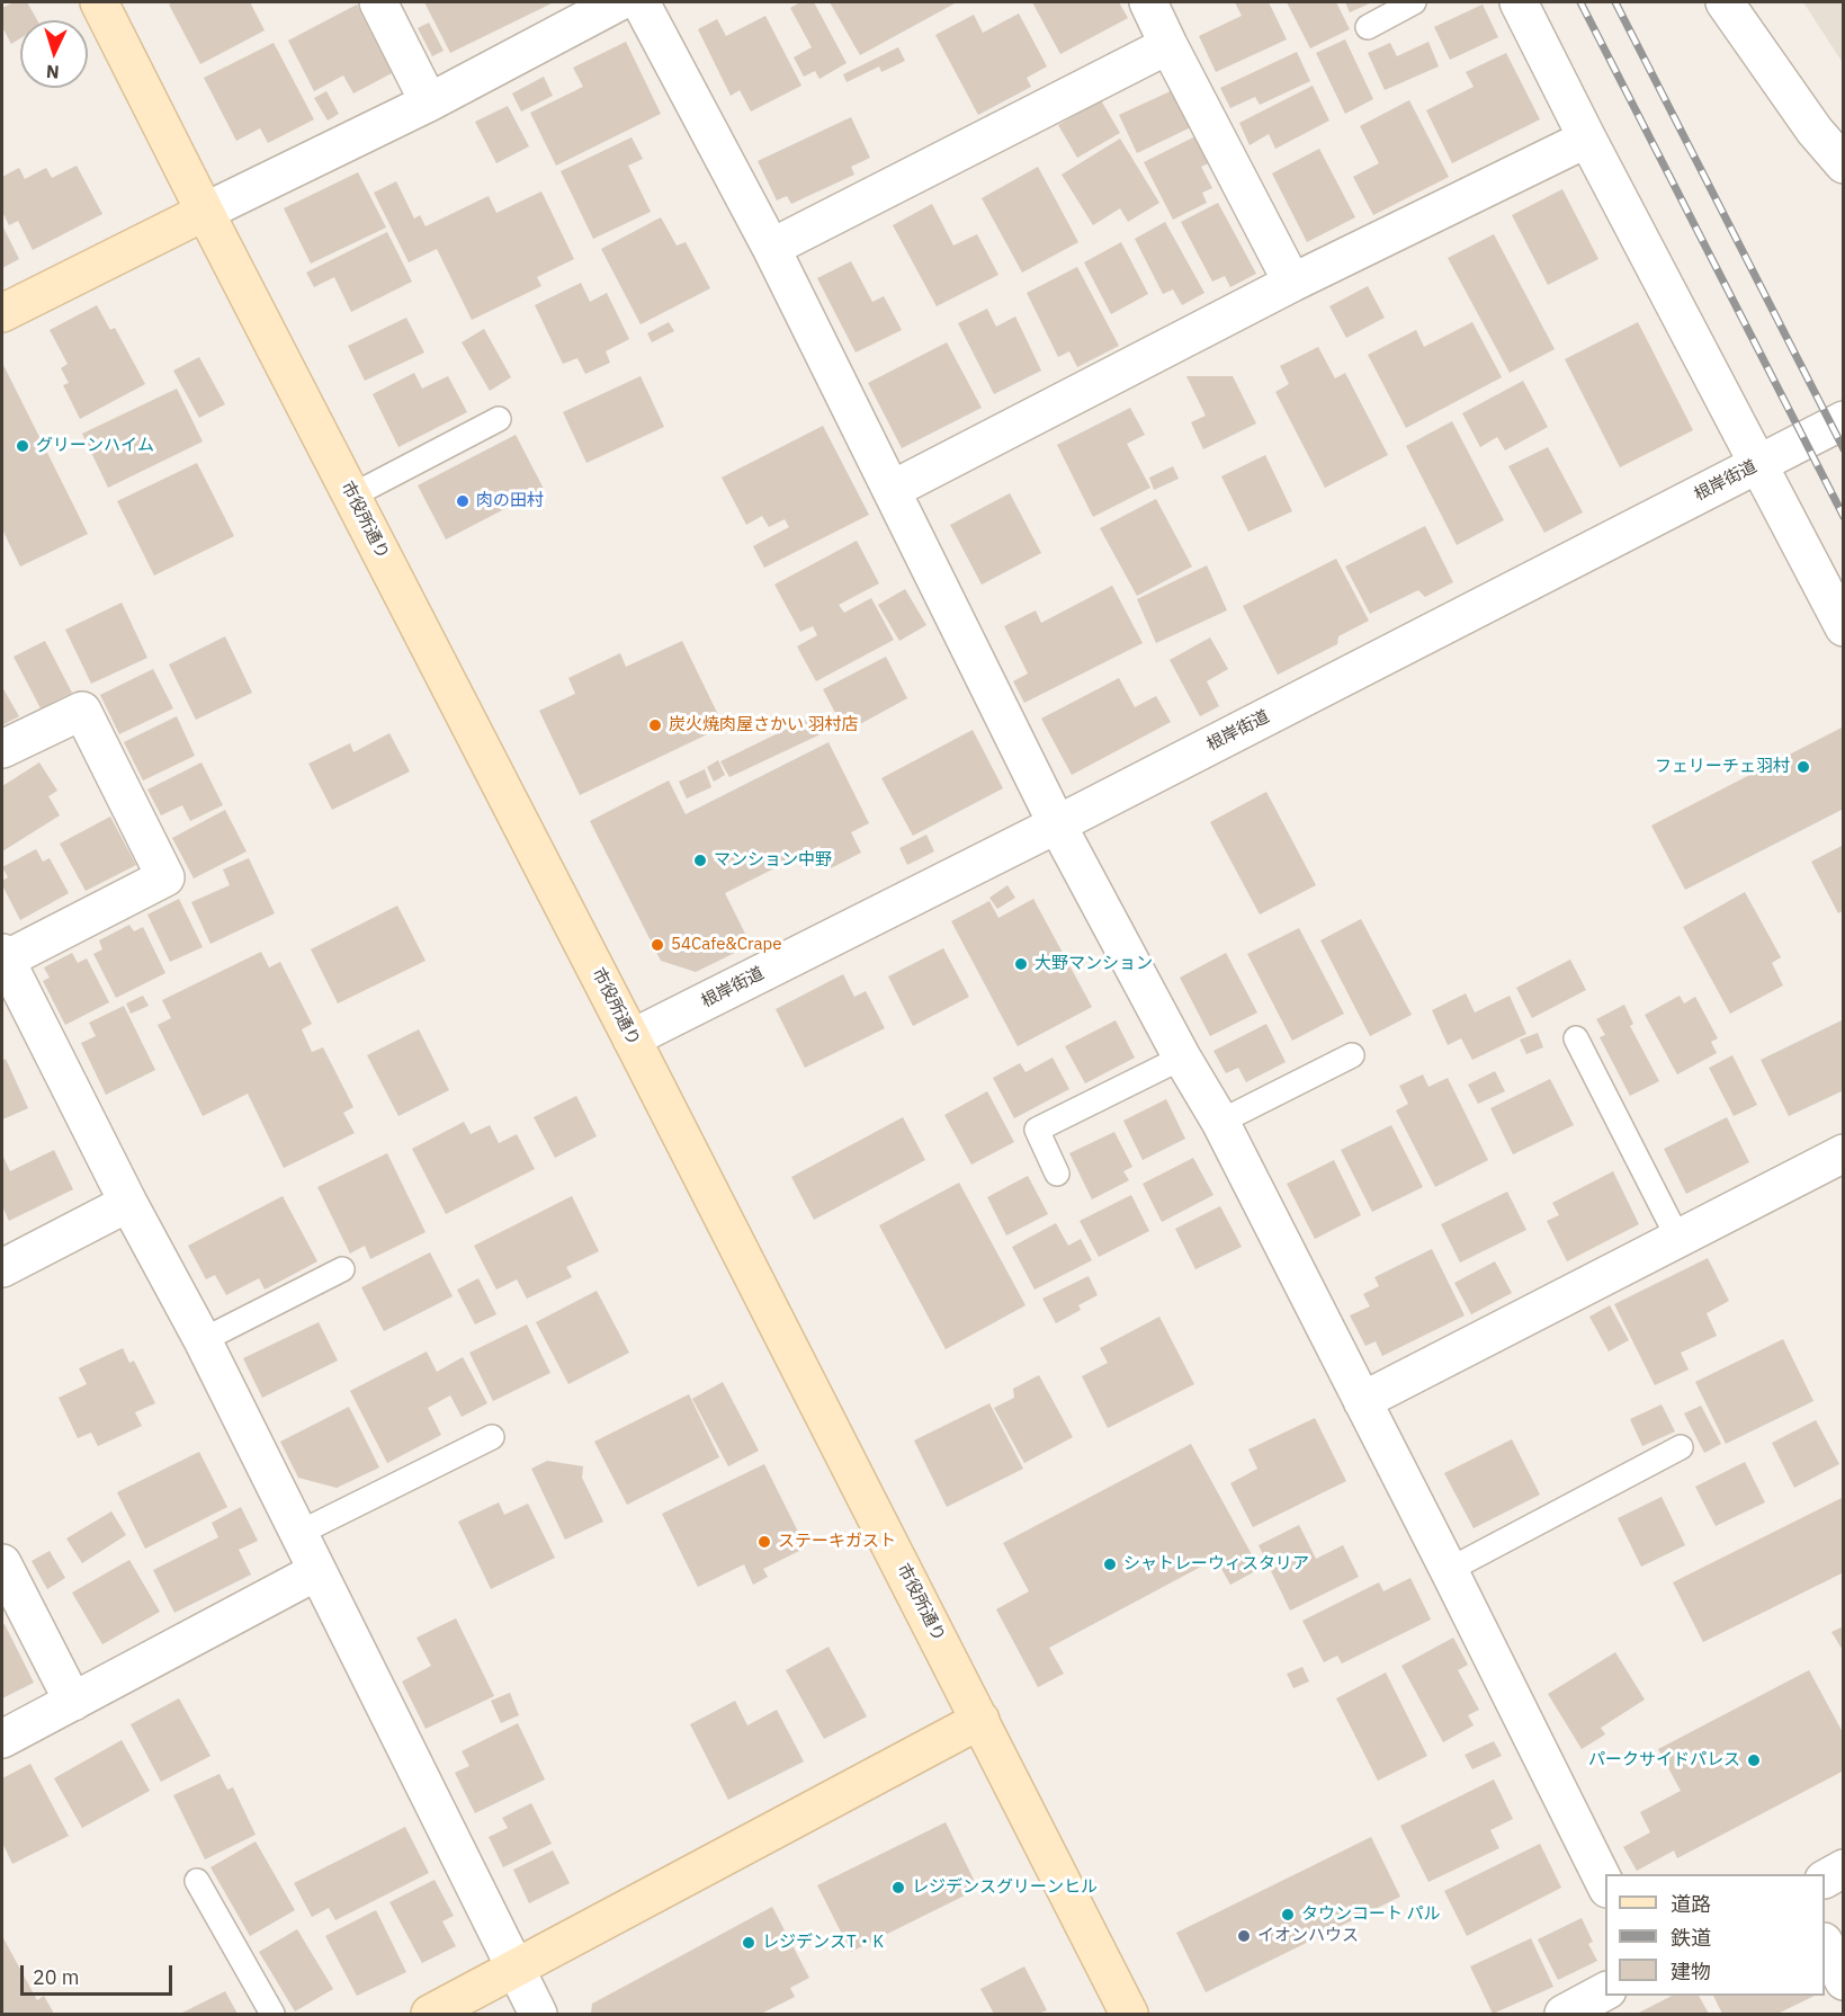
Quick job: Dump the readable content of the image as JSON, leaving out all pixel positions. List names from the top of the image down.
{
  "streets": {
    "street": ["根岸街道", "市役所通り"]
  },
  "crossings": [
    ["根岸街道", "市役所通り"]
  ],
  "places": [
    "グリーンハイム",
    "肉の田村",
    "炭火焼肉屋さかい 羽村店",
    "フェリーチェ羽村",
    "マンション中野",
    "54Cafe&Crape",
    "大野マンション",
    "ステーキガスト",
    "シャトレーウィスタリア",
    "パークサイドパレス",
    "レジデンスグリーンヒル",
    "タウンコート パル",
    "イオンハウス",
    "レジデンスT・K"
  ],
  "legend": ["道路", "鉄道", "建物"],
  "scale_bar": "20 m",
  "north": "bottom"
}
